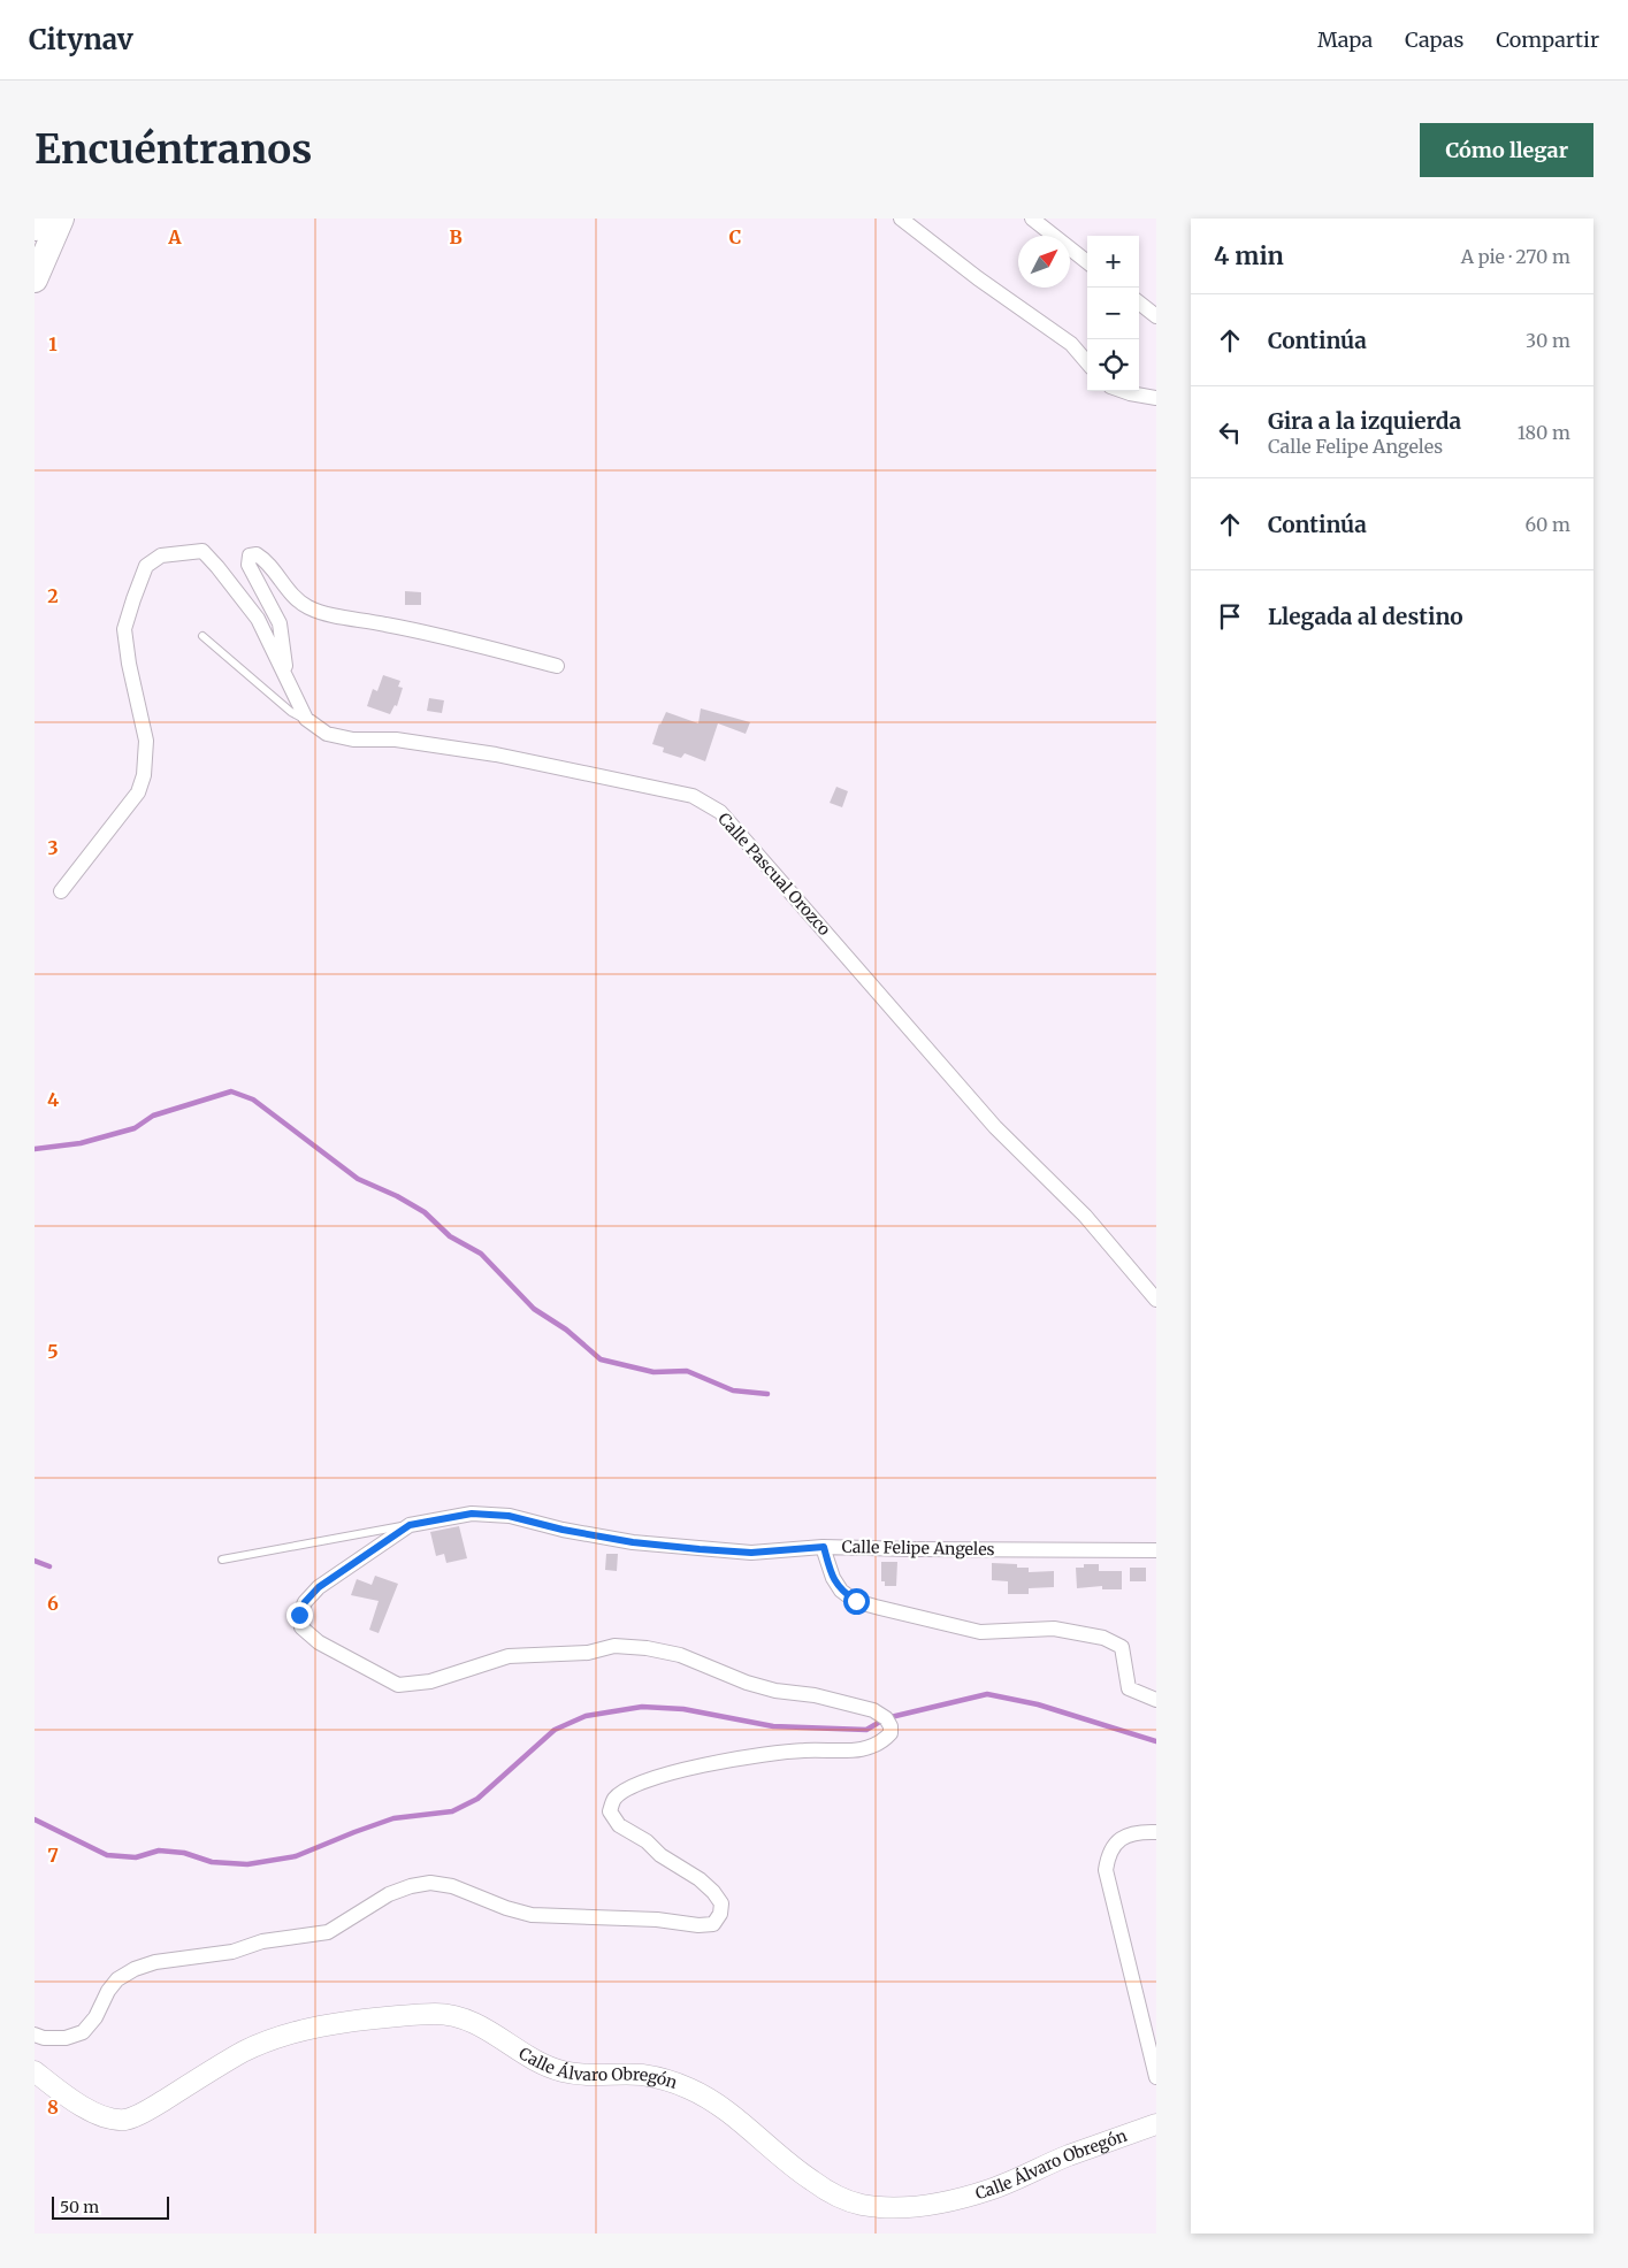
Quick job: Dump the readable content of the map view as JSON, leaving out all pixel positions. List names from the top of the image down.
{
  "streets": {
    "main road": ["Calle Álvaro Obregón"],
    "street": ["Calle Pascual Orozco", "Calle Felipe Angeles"]
  },
  "scale_bar": "50 m",
  "north": "top right",
  "page": {
    "header": "Citynav",
    "nav": ["Mapa", "Capas", "Compartir"],
    "buttons": "Cómo llegar",
    "title": "Encuéntranos",
    "heading": ["4 min", "A pie · 270 m"],
    "map_buttons": ["+", "−"],
    "list": [
      ["Continúa", "30 m"],
      ["Gira a la izquierda", "Calle Felipe Angeles", "180 m"],
      ["Continúa", "60 m"],
      "Llegada al destino"
    ],
    "scale": "50 m"
  },
  "grid": {
    "columns": ["A", "B", "C"],
    "rows": [
      "1",
      "2",
      "3",
      "4",
      "5",
      "6",
      "7",
      "8"
    ]
  }
}
